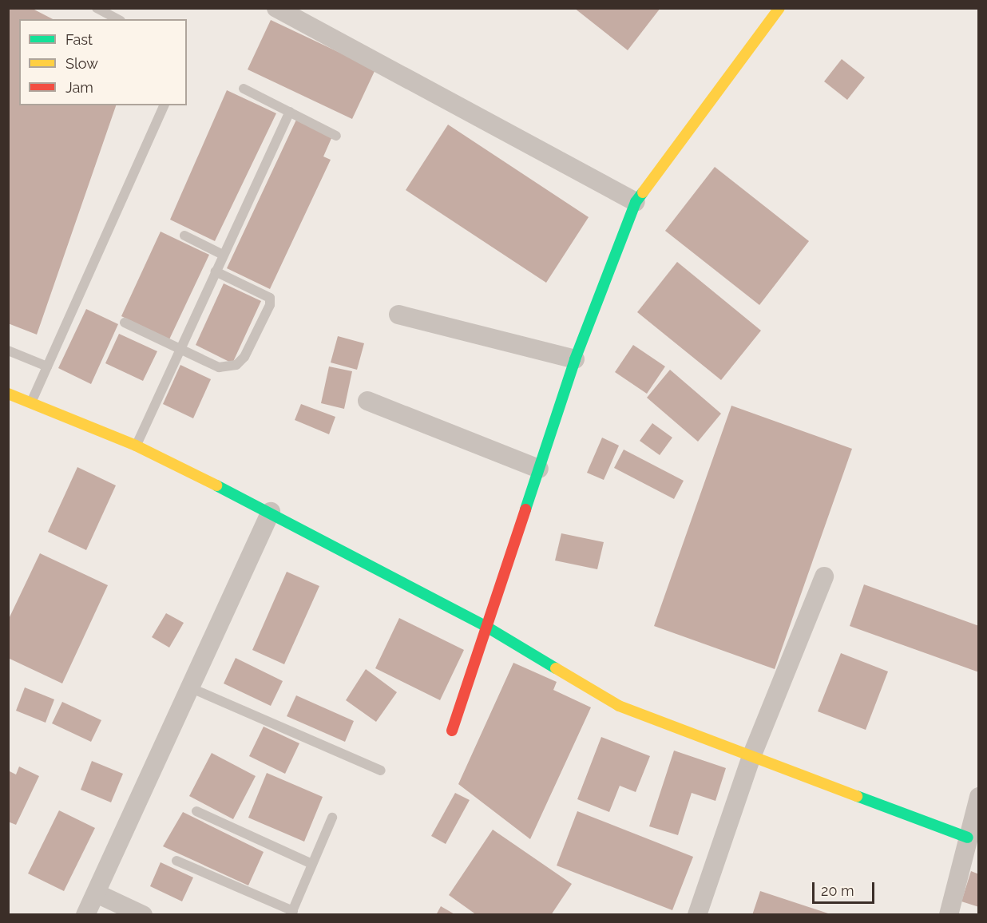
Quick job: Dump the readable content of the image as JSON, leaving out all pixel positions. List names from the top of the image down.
{
  "legend": ["Fast", "Slow", "Jam"],
  "scale_bar": "20 m"
}
